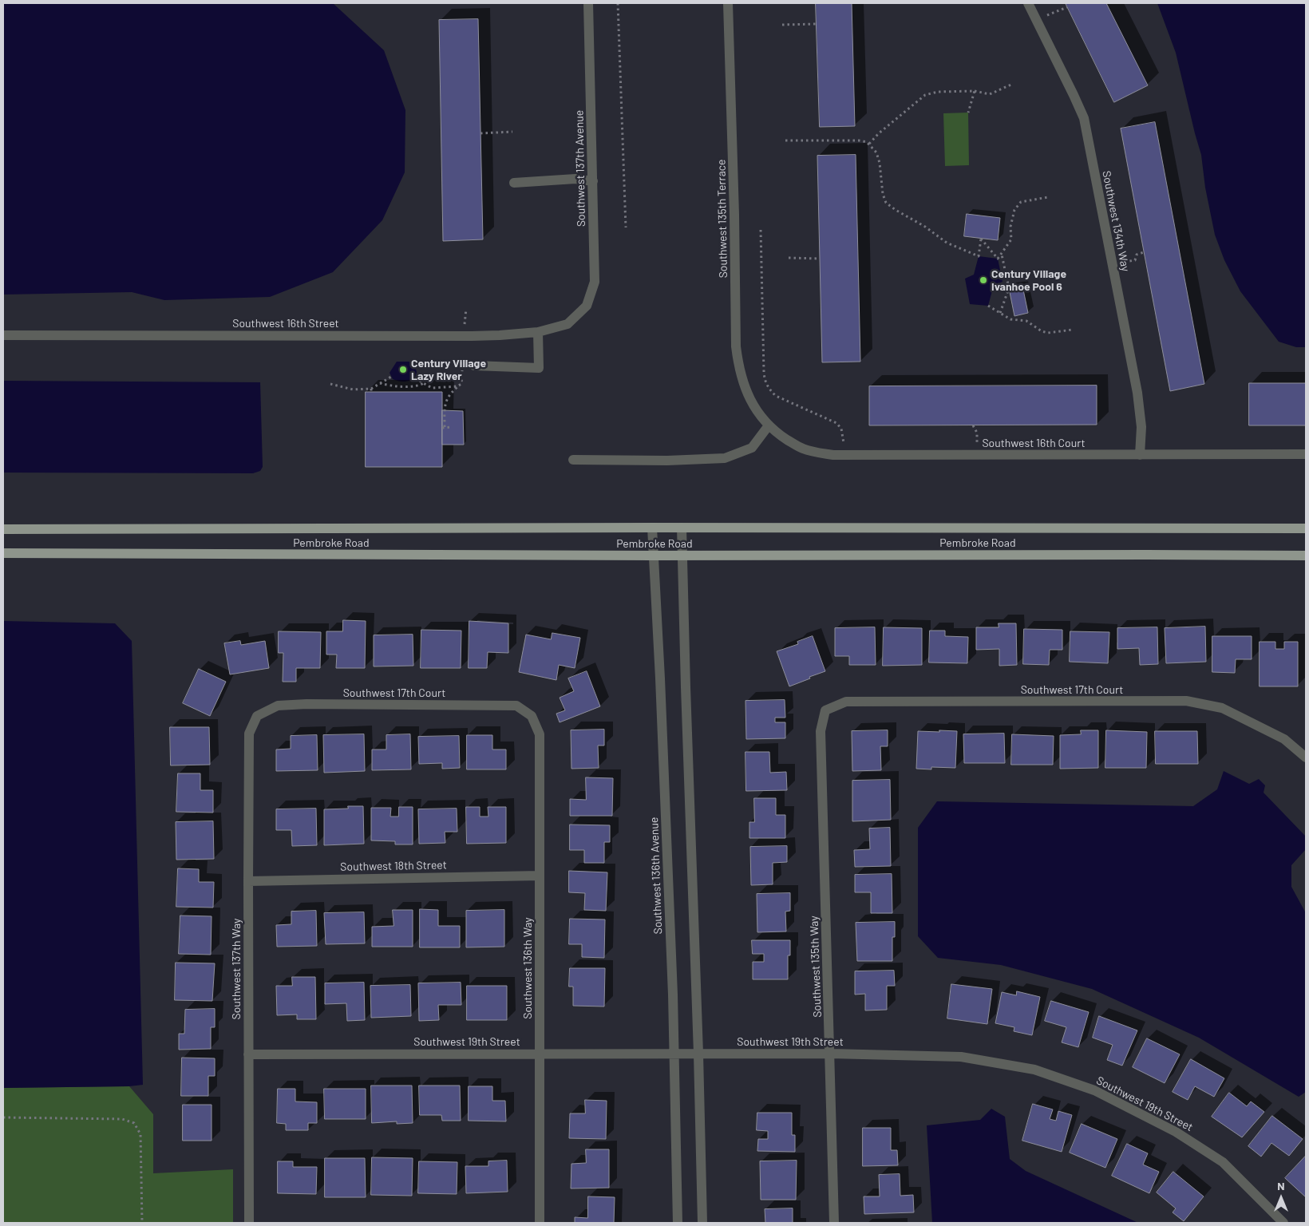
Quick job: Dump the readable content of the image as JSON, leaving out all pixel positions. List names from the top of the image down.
{
  "streets": {
    "main road": ["Pembroke Road"],
    "street": [
      "Southwest 137th Avenue",
      "Southwest 135th Terrace",
      "Southwest 134th Way",
      "Southwest 16th Street",
      "Southwest 16th Court",
      "Southwest 17th Court",
      "Southwest 18th Street",
      "Southwest 136th Avenue",
      "Southwest 135th Way",
      "Southwest 136th Way",
      "Southwest 137th Way",
      "Southwest 19th Street"
    ]
  },
  "crossings": [
    ["Southwest 137th Avenue", "Southwest 16th Street"],
    ["Southwest 135th Terrace", "Southwest 16th Court"],
    ["Southwest 134th Way", "Southwest 16th Court"],
    ["Pembroke Road", "Southwest 136th Avenue"],
    ["Southwest 17th Court", "Southwest 135th Way"],
    ["Southwest 17th Court", "Southwest 136th Way"],
    ["Southwest 17th Court", "Southwest 137th Way"],
    ["Southwest 18th Street", "Southwest 136th Way"],
    ["Southwest 18th Street", "Southwest 137th Way"],
    ["Southwest 136th Avenue", "Southwest 19th Street"],
    ["Southwest 135th Way", "Southwest 19th Street"],
    ["Southwest 136th Way", "Southwest 19th Street"],
    ["Southwest 137th Way", "Southwest 19th Street"]
  ],
  "places": ["Century Village Ivanhoe Pool 6", "Century Village Lazy River"],
  "north": "top"
}
